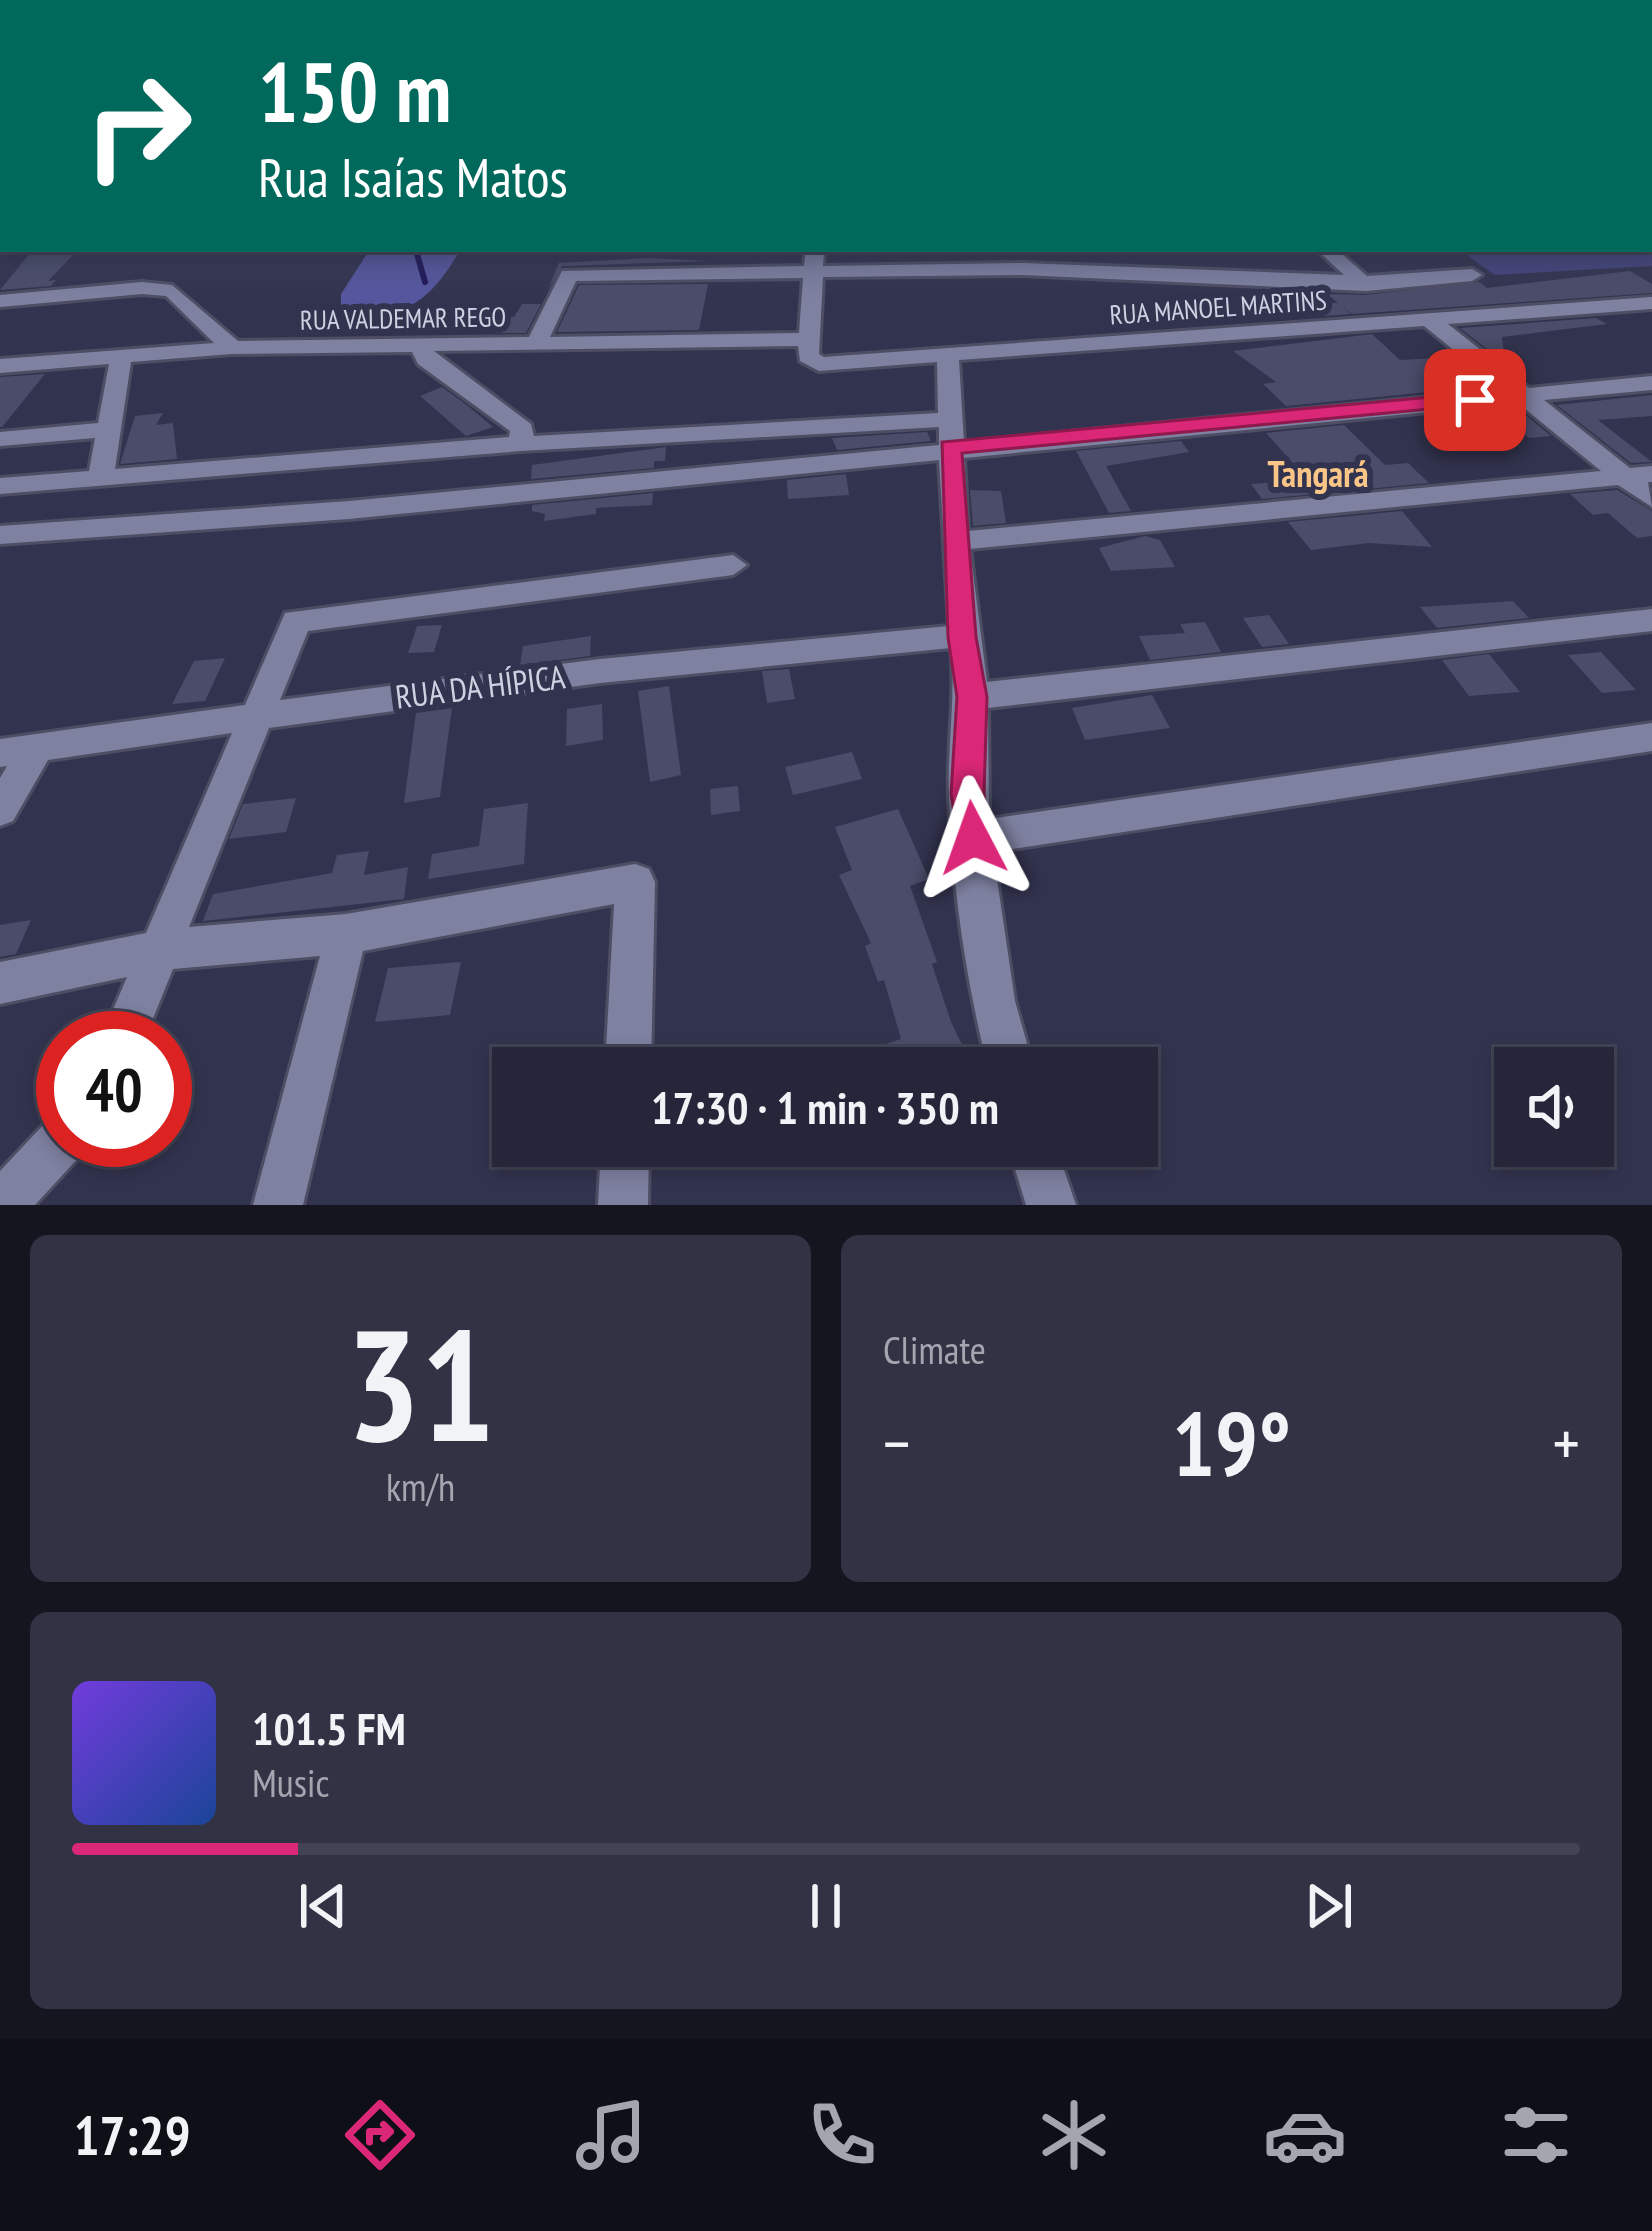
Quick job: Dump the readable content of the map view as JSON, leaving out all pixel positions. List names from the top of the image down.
{
  "streets": {
    "street": ["RUA MANOEL MARTINS", "RUA VALDEMAR REGO", "RUA DA HÍPICA"]
  },
  "crossings": [
    ["RUA MANOEL MARTINS", "RUA VALDEMAR REGO"]
  ],
  "districts": ["Tangará"],
  "page": {
    "turn": ["150 m", "Rua Isaías Matos"],
    "limit": "40",
    "trip": "17:30 · 1 min · 350 m",
    "tile": [
      ["31", "km/h"],
      "Climate"
    ],
    "heat": ["−", "19°", "+"],
    "song": ["101.5 FM", "Music"],
    "tabs": "17:29"
  }
}
